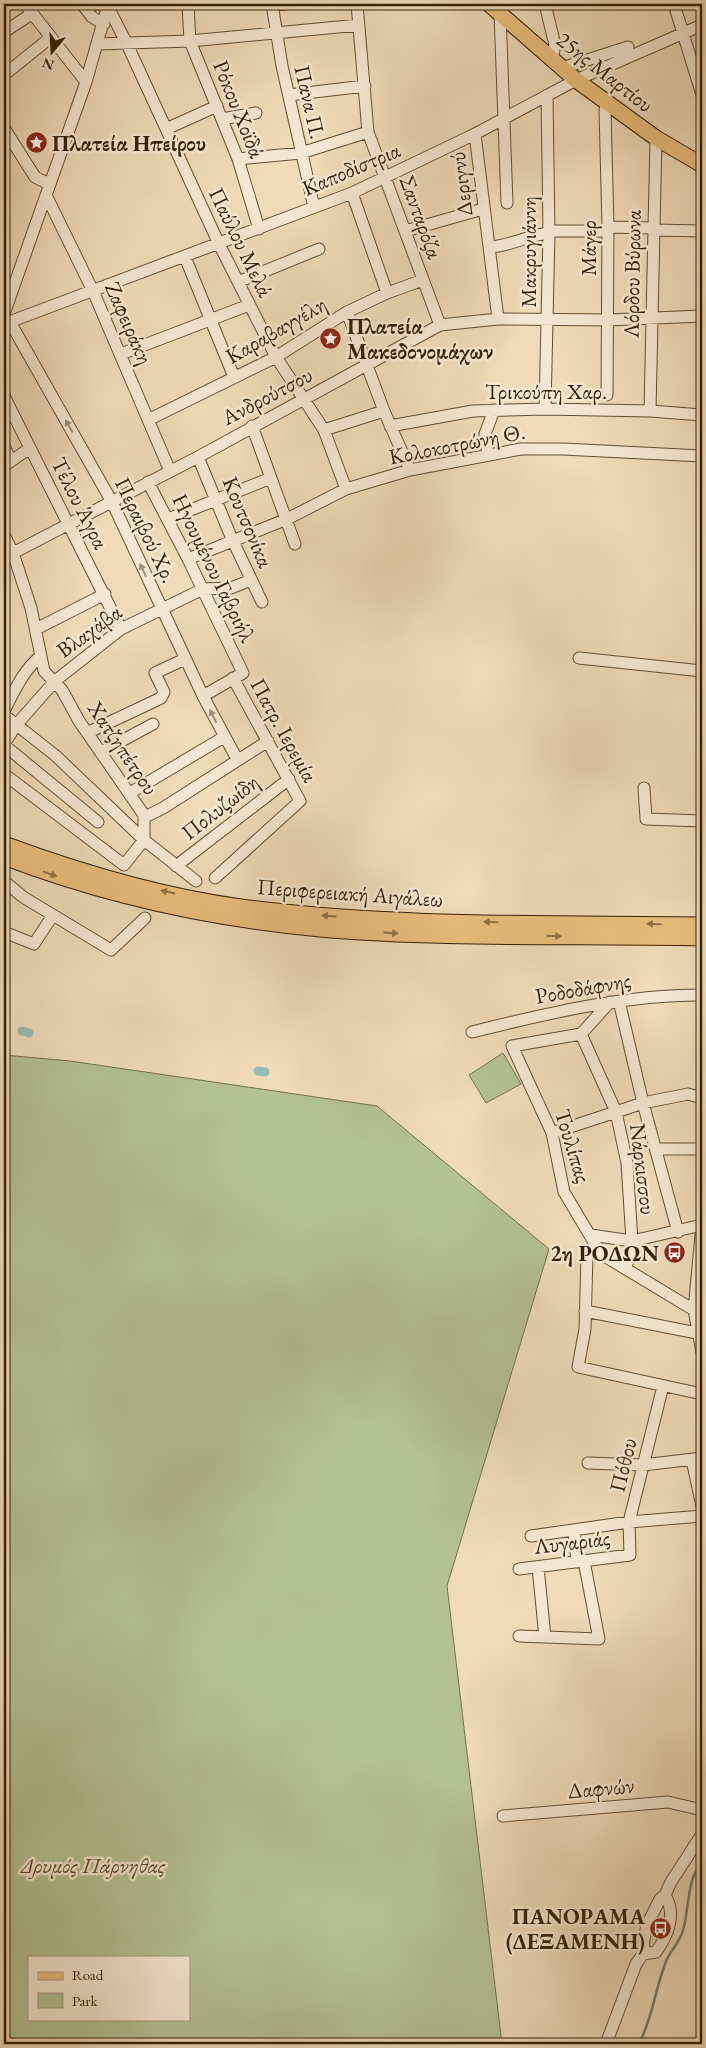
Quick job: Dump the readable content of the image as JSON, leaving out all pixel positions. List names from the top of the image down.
{
  "streets": {
    "main road": ["25ης Μαρτίου", "Περιφερειακή Αιγάλεω"],
    "street": [
      "Πανα Π.",
      "Ρόκου Χοϊδά",
      "Καποδίστρια",
      "Δεριγνύ",
      "Σανταρόζα",
      "Παύλου Μελά",
      "Μάγερ",
      "Μακρυγιάννη",
      "Λόρδου Βύρωνα",
      "Ζαφειράκη",
      "Καραβαγγέλη",
      "Τρικούπη Χαρ.",
      "Ανδρούτσου",
      "Κολοκοτρώνη Θ.",
      "Τέλου Άγρα",
      "Κουτσονίκα",
      "Περαιβού Χρ.",
      "Ηγουμένου Γαβριήλ",
      "Βλαχάβα",
      "Πατρ. Ιερεμία",
      "Χατζηπέτρου",
      "Πολυζωίδη",
      "Ροδοδάφνης",
      "Τουλίπας",
      "Νάρκισσου",
      "Πόθου",
      "Λυγαριάς",
      "Δαφνών"
    ]
  },
  "crossings": [
    ["25ης Μαρτίου", "Καποδίστρια"],
    ["25ης Μαρτίου", "Μάγερ"],
    ["25ης Μαρτίου", "Λόρδου Βύρωνα"],
    ["Πανα Π.", "Καποδίστρια"],
    ["Ρόκου Χοϊδά", "Καποδίστρια"],
    ["Καποδίστρια", "Δεριγνύ"],
    ["Καποδίστρια", "Σανταρόζα"],
    ["Καποδίστρια", "Παύλου Μελά"],
    ["Καποδίστρια", "Μακρυγιάννη"],
    ["Καποδίστρια", "Ζαφειράκη"],
    ["Καποδίστρια", "Περαιβού Χρ."],
    ["Δεριγνύ", "Ανδρούτσου"],
    ["Σανταρόζα", "Καραβαγγέλη"],
    ["Σανταρόζα", "Ανδρούτσου"],
    ["Παύλου Μελά", "Καραβαγγέλη"],
    ["Παύλου Μελά", "Ανδρούτσου"],
    ["Παύλου Μελά", "Κολοκοτρώνη Θ."],
    ["Μάγερ", "Ανδρούτσου"],
    ["Μακρυγιάννη", "Τρικούπη Χαρ."],
    ["Μακρυγιάννη", "Ανδρούτσου"],
    ["Λόρδου Βύρωνα", "Τρικούπη Χαρ."],
    ["Λόρδου Βύρωνα", "Ανδρούτσου"],
    ["Ζαφειράκη", "Καραβαγγέλη"],
    ["Ζαφειράκη", "Ανδρούτσου"],
    ["Ανδρούτσου", "Τέλου Άγρα"],
    ["Ανδρούτσου", "Κουτσονίκα"],
    ["Ανδρούτσου", "Περαιβού Χρ."],
    ["Ανδρούτσου", "Ηγουμένου Γαβριήλ"],
    ["Ανδρούτσου", "Χατζηπέτρου"],
    ["Κολοκοτρώνη Θ.", "Κουτσονίκα"],
    ["Κολοκοτρώνη Θ.", "Ηγουμένου Γαβριήλ"],
    ["Τέλου Άγρα", "Βλαχάβα"],
    ["Κουτσονίκα", "Βλαχάβα"],
    ["Περαιβού Χρ.", "Βλαχάβα"],
    ["Ηγουμένου Γαβριήλ", "Βλαχάβα"],
    ["Ηγουμένου Γαβριήλ", "Πατρ. Ιερεμία"],
    ["Βλαχάβα", "Χατζηπέτρου"],
    ["Πατρ. Ιερεμία", "Πολυζωίδη"],
    ["Τουλίπας", "Νάρκισσου"],
    ["Πόθου", "Λυγαριάς"]
  ],
  "one_way": ["Περαιβού Χρ."],
  "parks": ["Δρυμός Πάρνηθας"],
  "places": {
    "place": ["Πλατεία Ηπείρου", "Πλατεία Μακεδονομάχων"],
    "bus stop": ["2η ΡΟΔΩΝ", "ΠΑΝΟΡΑΜΑ (ΔΕΞΑΜΕΝΗ)"]
  },
  "legend": ["Road", "Park"],
  "north": "bottom"
}
